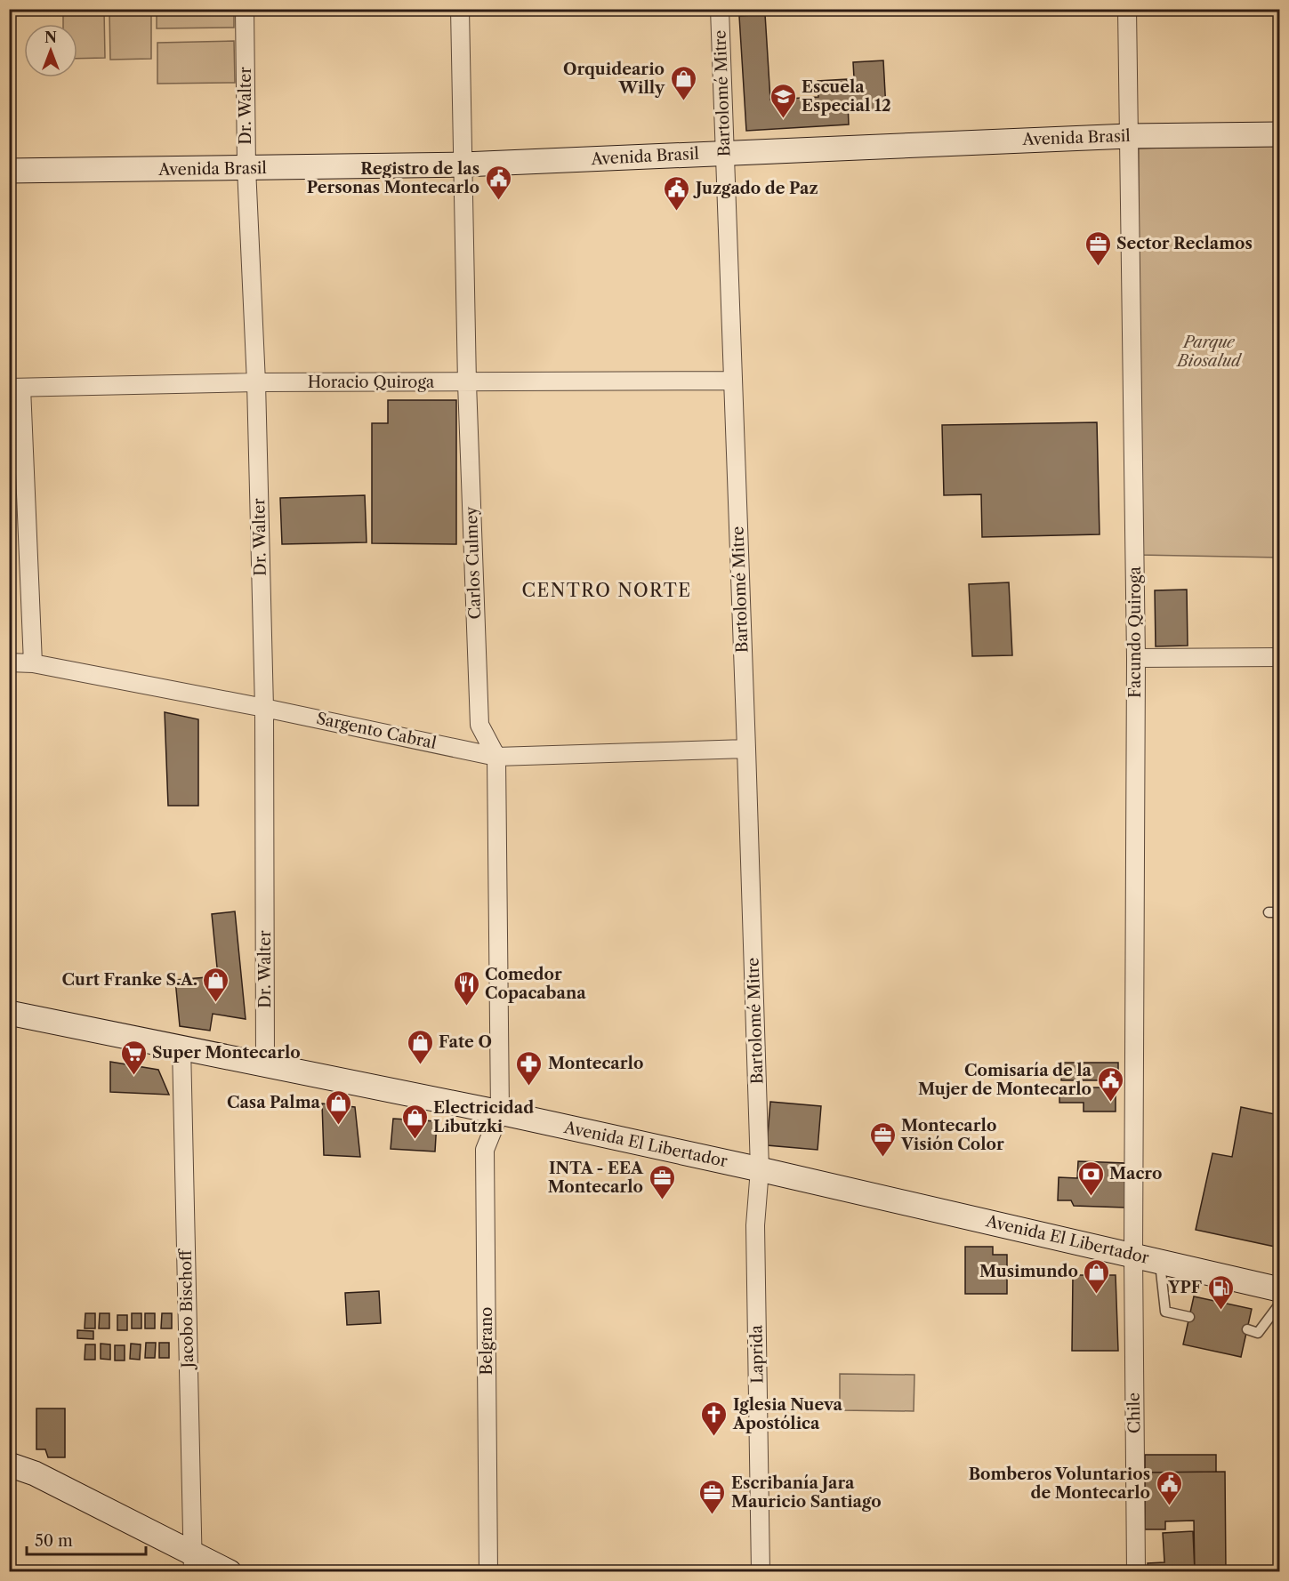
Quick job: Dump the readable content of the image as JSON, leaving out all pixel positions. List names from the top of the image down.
{
  "streets": {
    "main road": ["Avenida Brasil", "Avenida El Libertador"],
    "street": [
      "Bartolomé Mitre",
      "Dr. Walter",
      "Horacio Quiroga",
      "Carlos Culmey",
      "Facundo Quiroga",
      "Sargento Cabral",
      "Jacobo Bischoff",
      "Belgrano",
      "Laprida",
      "Chile"
    ]
  },
  "crossings": [
    ["Bartolomé Mitre", "Avenida Brasil"],
    ["Bartolomé Mitre", "Horacio Quiroga"],
    ["Bartolomé Mitre", "Sargento Cabral"],
    ["Bartolomé Mitre", "Avenida El Libertador"],
    ["Bartolomé Mitre", "Laprida"],
    ["Dr. Walter", "Avenida Brasil"],
    ["Dr. Walter", "Horacio Quiroga"],
    ["Dr. Walter", "Sargento Cabral"],
    ["Dr. Walter", "Avenida El Libertador"],
    ["Avenida Brasil", "Carlos Culmey"],
    ["Avenida Brasil", "Facundo Quiroga"],
    ["Horacio Quiroga", "Carlos Culmey"],
    ["Carlos Culmey", "Sargento Cabral"],
    ["Carlos Culmey", "Avenida El Libertador"],
    ["Carlos Culmey", "Belgrano"],
    ["Facundo Quiroga", "Avenida El Libertador"],
    ["Facundo Quiroga", "Chile"],
    ["Avenida El Libertador", "Jacobo Bischoff"],
    ["Avenida El Libertador", "Belgrano"],
    ["Avenida El Libertador", "Laprida"],
    ["Avenida El Libertador", "Chile"]
  ],
  "districts": ["CENTRO NORTE"],
  "parks": ["Parque Biosalud"],
  "places": {
    "shop": [
      "Orquideario Willy",
      "Curt Franke S.A.",
      "Fate O",
      "Casa Palma",
      "Electricidad Libutzki",
      "Musimundo"
    ],
    "school or university": ["Escuela Especial 12"],
    "public building": [
      "Registro de las Personas Montecarlo",
      "Juzgado de Paz",
      "Comisaría de la Mujer de Montecarlo",
      "Bomberos Voluntarios de Montecarlo"
    ],
    "office": [
      "Sector Reclamos",
      "Montecarlo Visión Color",
      "INTA - EEA Montecarlo",
      "Escribanía Jara Mauricio Santiago"
    ],
    "restaurant": ["Comedor Copacabana"],
    "supermarket": ["Super Montecarlo"],
    "pharmacy": ["Montecarlo"],
    "bank": ["Macro"],
    "fuel station": ["YPF"],
    "church": ["Iglesia Nueva Apostólica"]
  },
  "scale_bar": "50 m",
  "north": "top"
}
